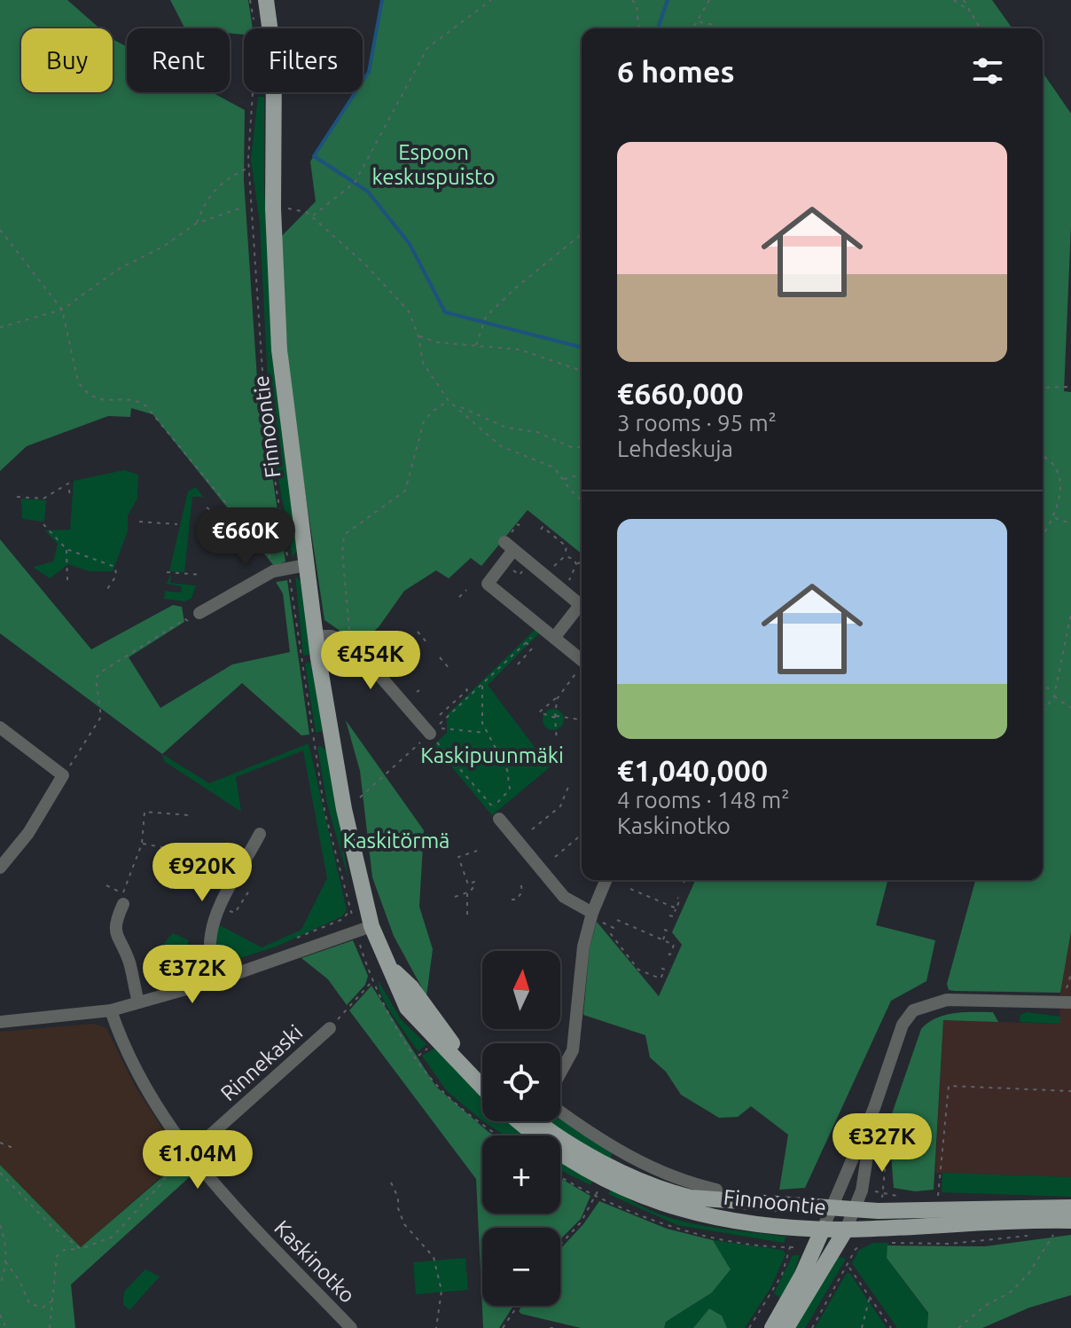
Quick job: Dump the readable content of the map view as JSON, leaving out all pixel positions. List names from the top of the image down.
{
  "streets": {
    "main road": ["Finnoontie"],
    "street": ["Rinnekaski", "Kaskinotko"]
  },
  "crossings": [
    ["Rinnekaski", "Kaskinotko"]
  ],
  "parks": ["Espoon keskuspuisto", "Kaskipuunmäki", "Kaskitörmä"],
  "north": "top",
  "page": {
    "chip": ["Buy", "Rent", "Filters"],
    "heading": "6 homes",
    "list": [
      {
        "name": "€660,000",
        "note": "3 rooms · 95 m² · Lehdeskuja"
      },
      {
        "name": "€1,040,000",
        "note": "4 rooms · 148 m² · Kaskinotko"
      }
    ],
    "price": [
      "€660K",
      "€454K",
      "€920K",
      "€372K",
      "€327K",
      "€1.04M"
    ],
    "map_buttons": ["+", "−"]
  }
}
